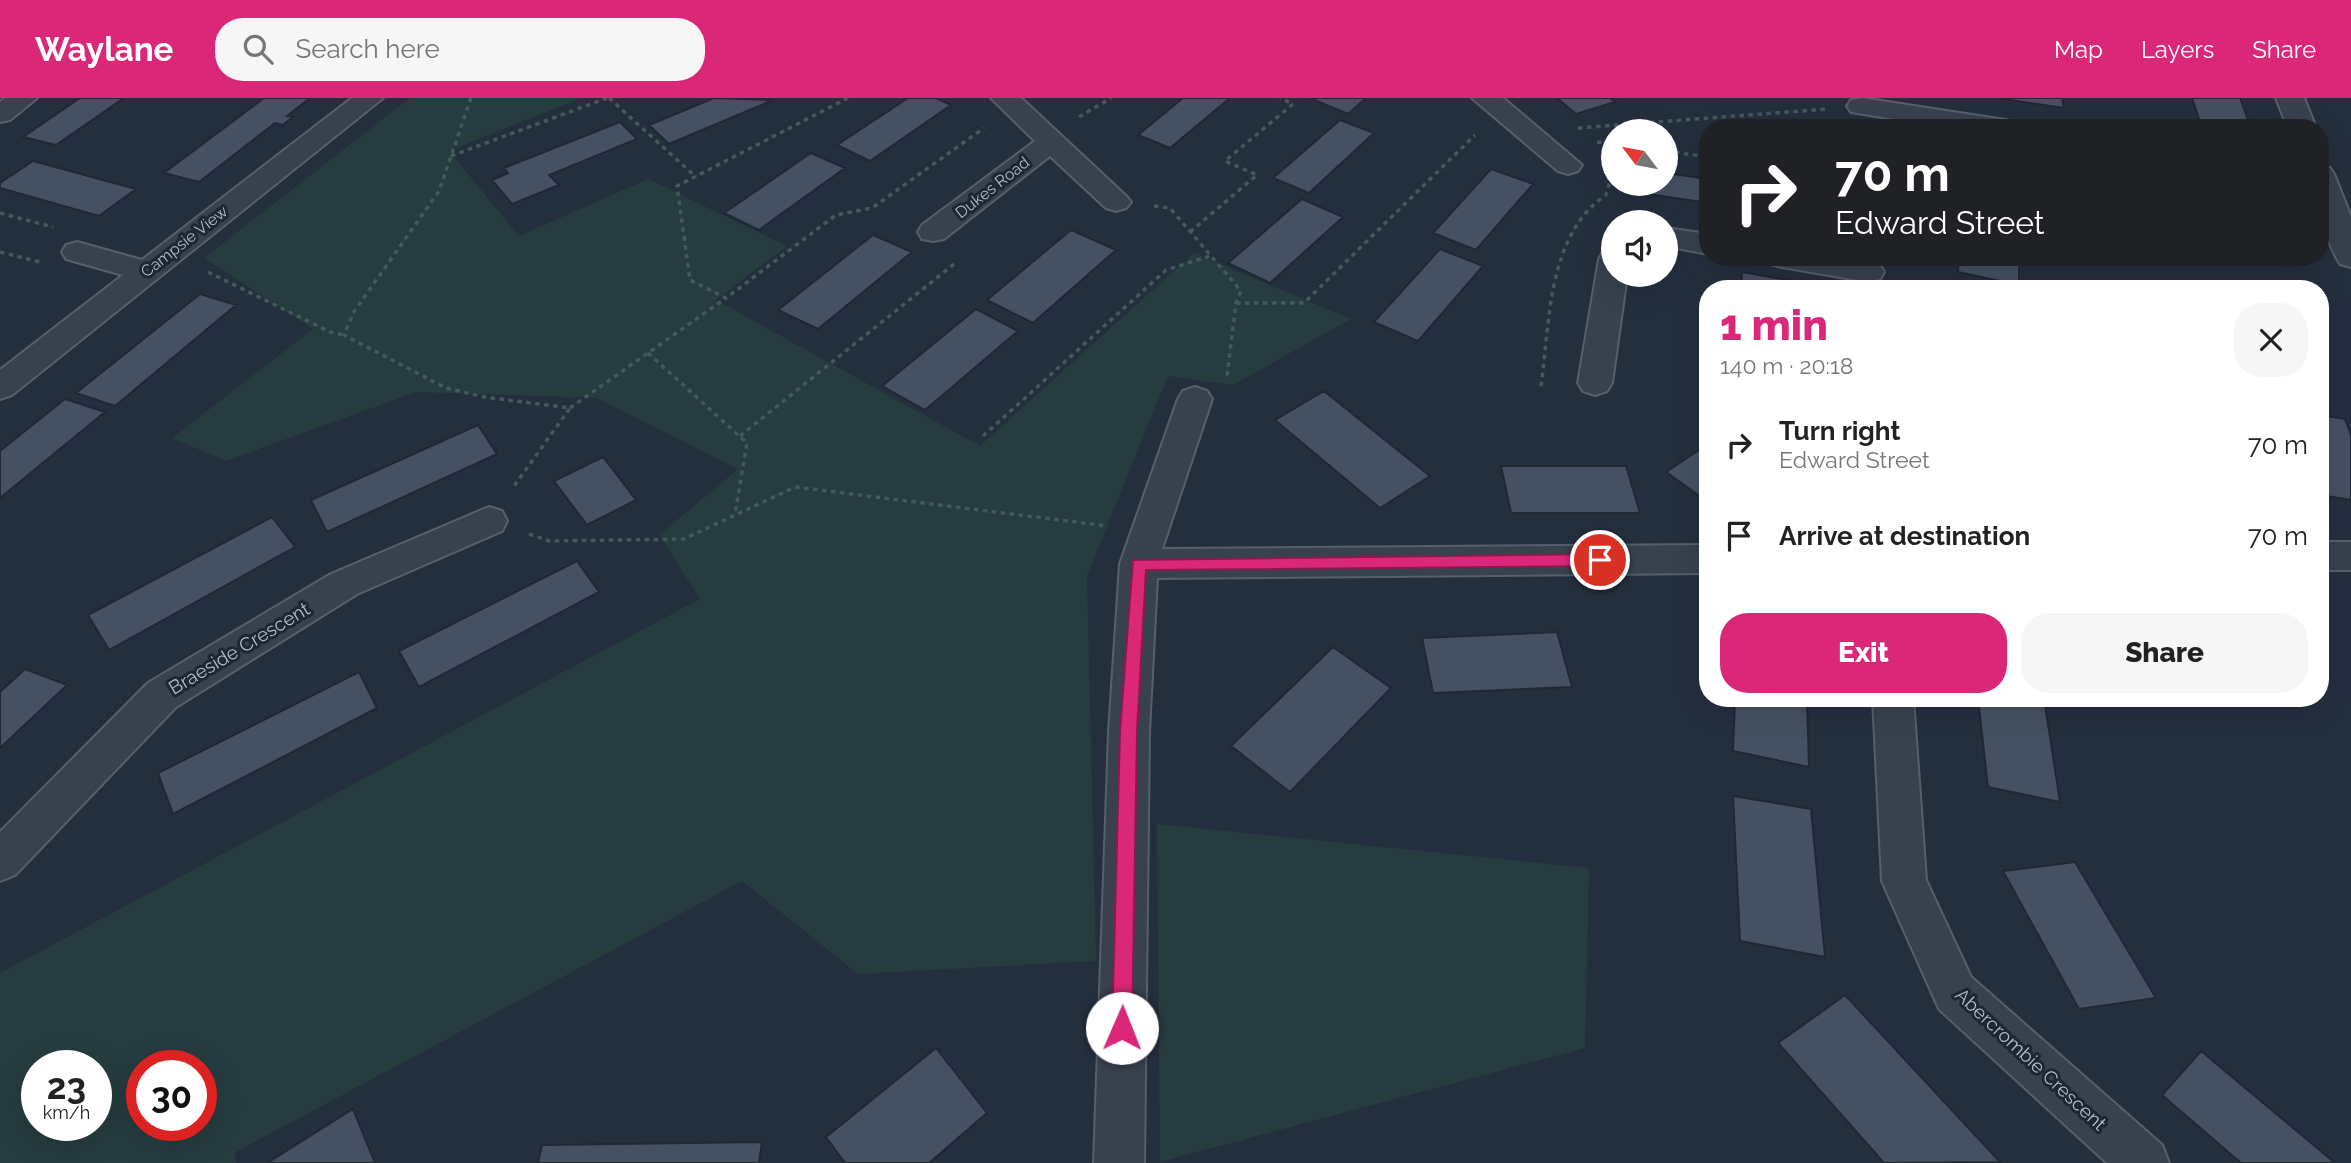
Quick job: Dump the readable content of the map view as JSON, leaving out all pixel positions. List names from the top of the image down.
{
  "streets": {
    "street": [
      "Dukes Road",
      "Campsie View",
      "Braeside Crescent",
      "Abercrombie Crescent"
    ]
  },
  "north": "top left",
  "page": {
    "header": "Waylane",
    "search": "Search here",
    "nav": ["Map", "Layers", "Share"],
    "turn": ["70 m", "Edward Street"],
    "heading": ["1 min", "140 m · 20:18"],
    "list": [
      {
        "name": "Turn right",
        "note": "Edward Street",
        "value": "70 m"
      },
      {
        "name": "Arrive at destination",
        "value": "70 m"
      }
    ],
    "buttons": ["Exit", "Share"],
    "speed": "23 km/h",
    "limit": "30"
  }
}
